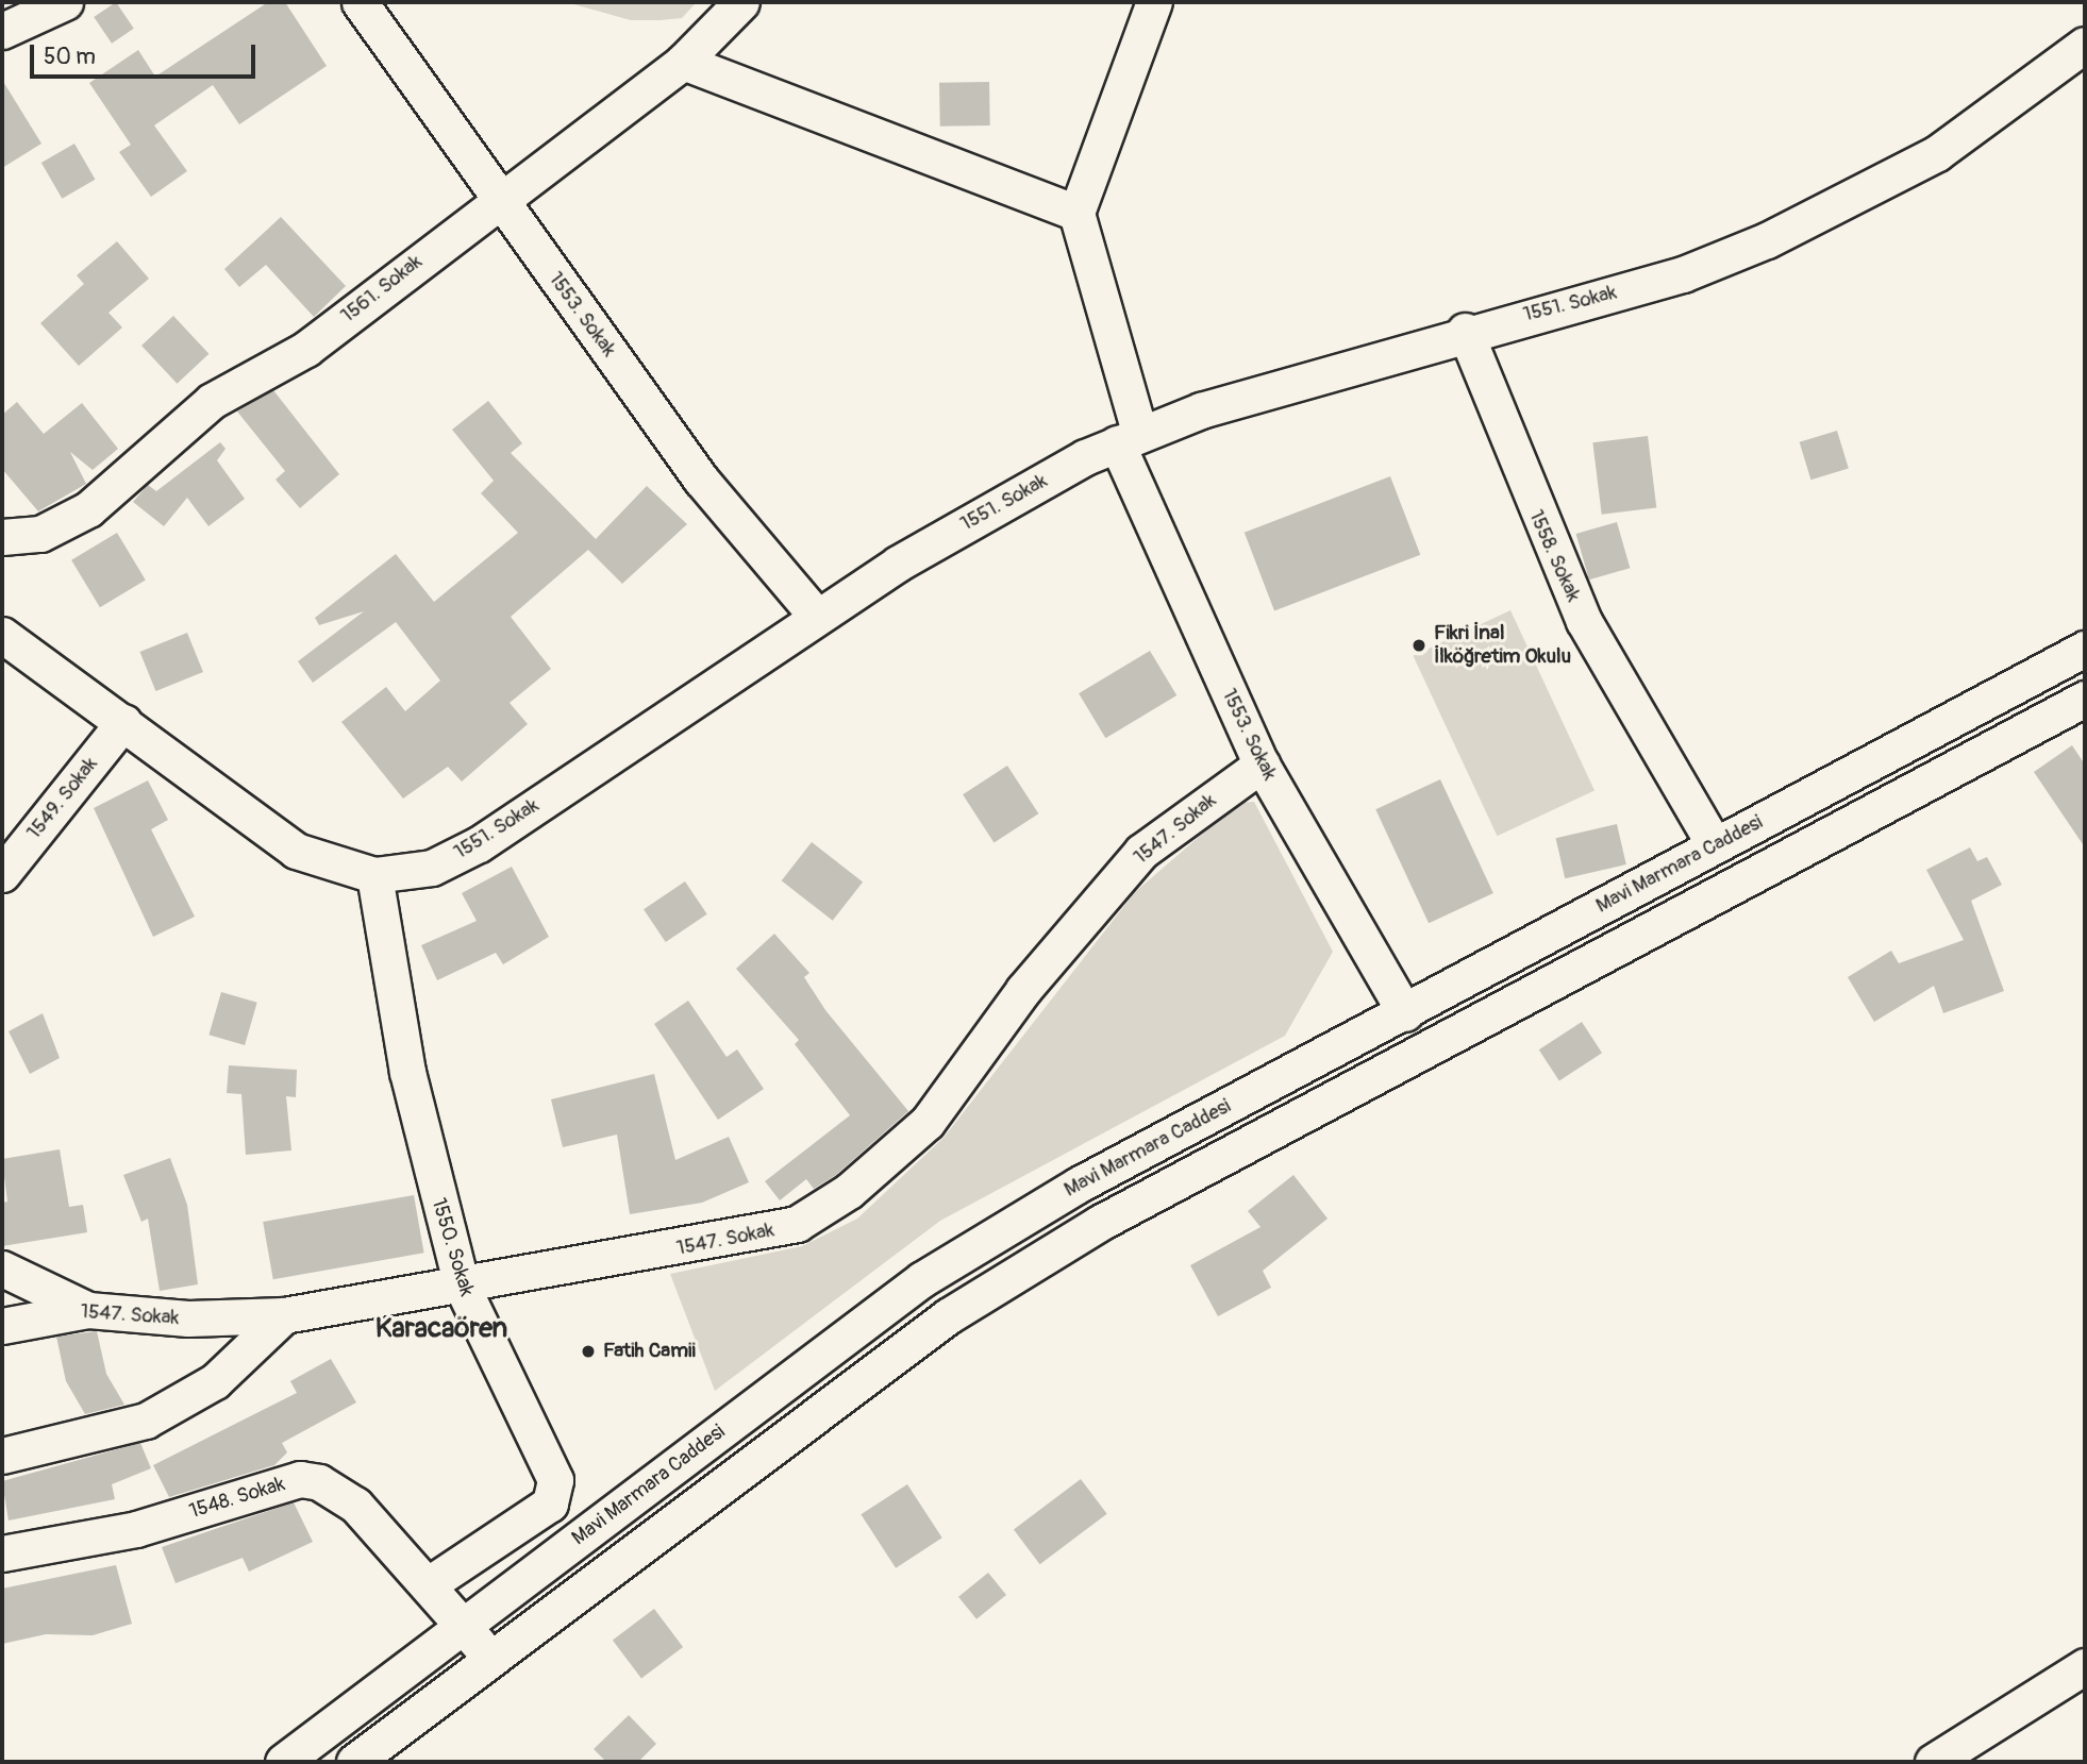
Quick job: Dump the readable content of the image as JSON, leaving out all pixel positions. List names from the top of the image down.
{
  "streets": {
    "street": [
      "1561. Sokak",
      "1551. Sokak",
      "1553. Sokak",
      "1558. Sokak",
      "1549. Sokak",
      "1547. Sokak",
      "Mavi Marmara Caddesi",
      "1550. Sokak",
      "1548. Sokak"
    ]
  },
  "crossings": [
    ["1561. Sokak", "1553. Sokak"],
    ["1551. Sokak", "1553. Sokak"],
    ["1551. Sokak", "1558. Sokak"],
    ["1551. Sokak", "1549. Sokak"],
    ["1551. Sokak", "1550. Sokak"],
    ["1553. Sokak", "1547. Sokak"],
    ["1553. Sokak", "Mavi Marmara Caddesi"],
    ["1558. Sokak", "Mavi Marmara Caddesi"],
    ["1547. Sokak", "1550. Sokak"],
    ["Mavi Marmara Caddesi", "1548. Sokak"],
    ["1550. Sokak", "1548. Sokak"]
  ],
  "districts": ["Karacaören"],
  "places": ["Fikri İnal İlköğretim Okulu", "Fatih Camii"],
  "scale_bar": "50 m"
}
